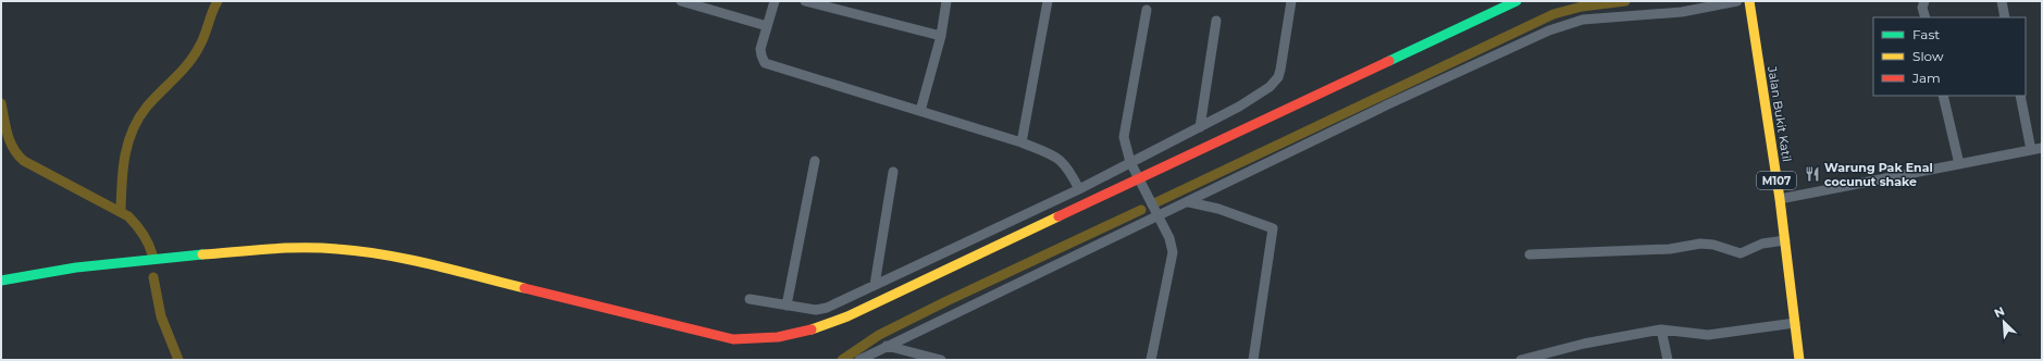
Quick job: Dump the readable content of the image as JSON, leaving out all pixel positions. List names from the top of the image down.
{
  "streets": {
    "main road": ["Jalan Bukit Katil", "M107"]
  },
  "places": {
    "restaurant": ["Warung Pak Enal cocunut shake"]
  },
  "legend": ["Fast", "Slow", "Jam"],
  "north": "top left"
}
